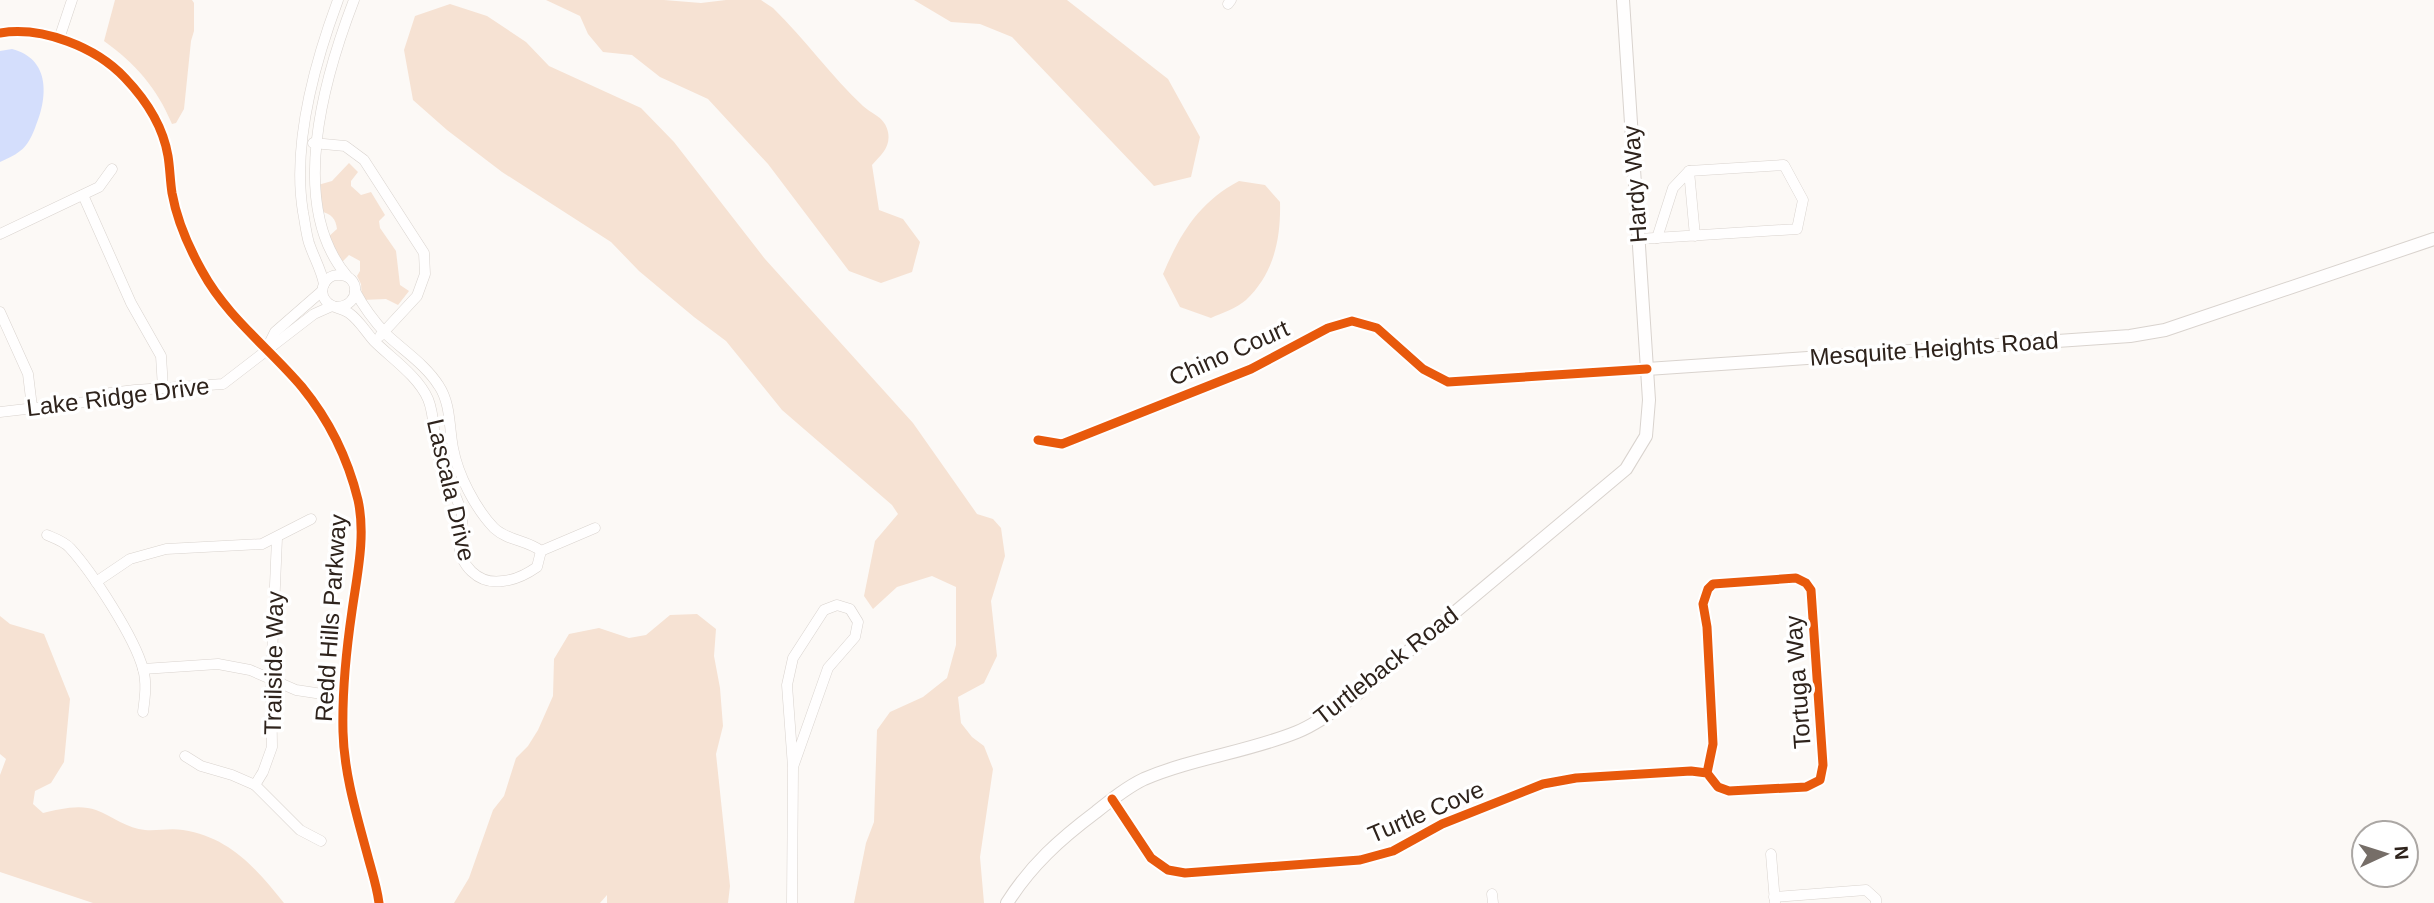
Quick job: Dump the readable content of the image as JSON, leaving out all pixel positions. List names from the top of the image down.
{
  "streets": {
    "main road": ["Hardy Way", "Mesquite Heights Road", "Turtleback Road"],
    "street": [
      "Chino Court",
      "Lake Ridge Drive",
      "Lascala Drive",
      "Redd Hills Parkway",
      "Trailside Way",
      "Tortuga Way",
      "Turtle Cove"
    ]
  },
  "crossings": [
    ["Hardy Way", "Mesquite Heights Road"],
    ["Hardy Way", "Turtleback Road"],
    ["Mesquite Heights Road", "Chino Court"],
    ["Mesquite Heights Road", "Turtleback Road"],
    ["Lake Ridge Drive", "Redd Hills Parkway"],
    ["Turtleback Road", "Turtle Cove"],
    ["Tortuga Way", "Turtle Cove"]
  ],
  "north": "right"
}
